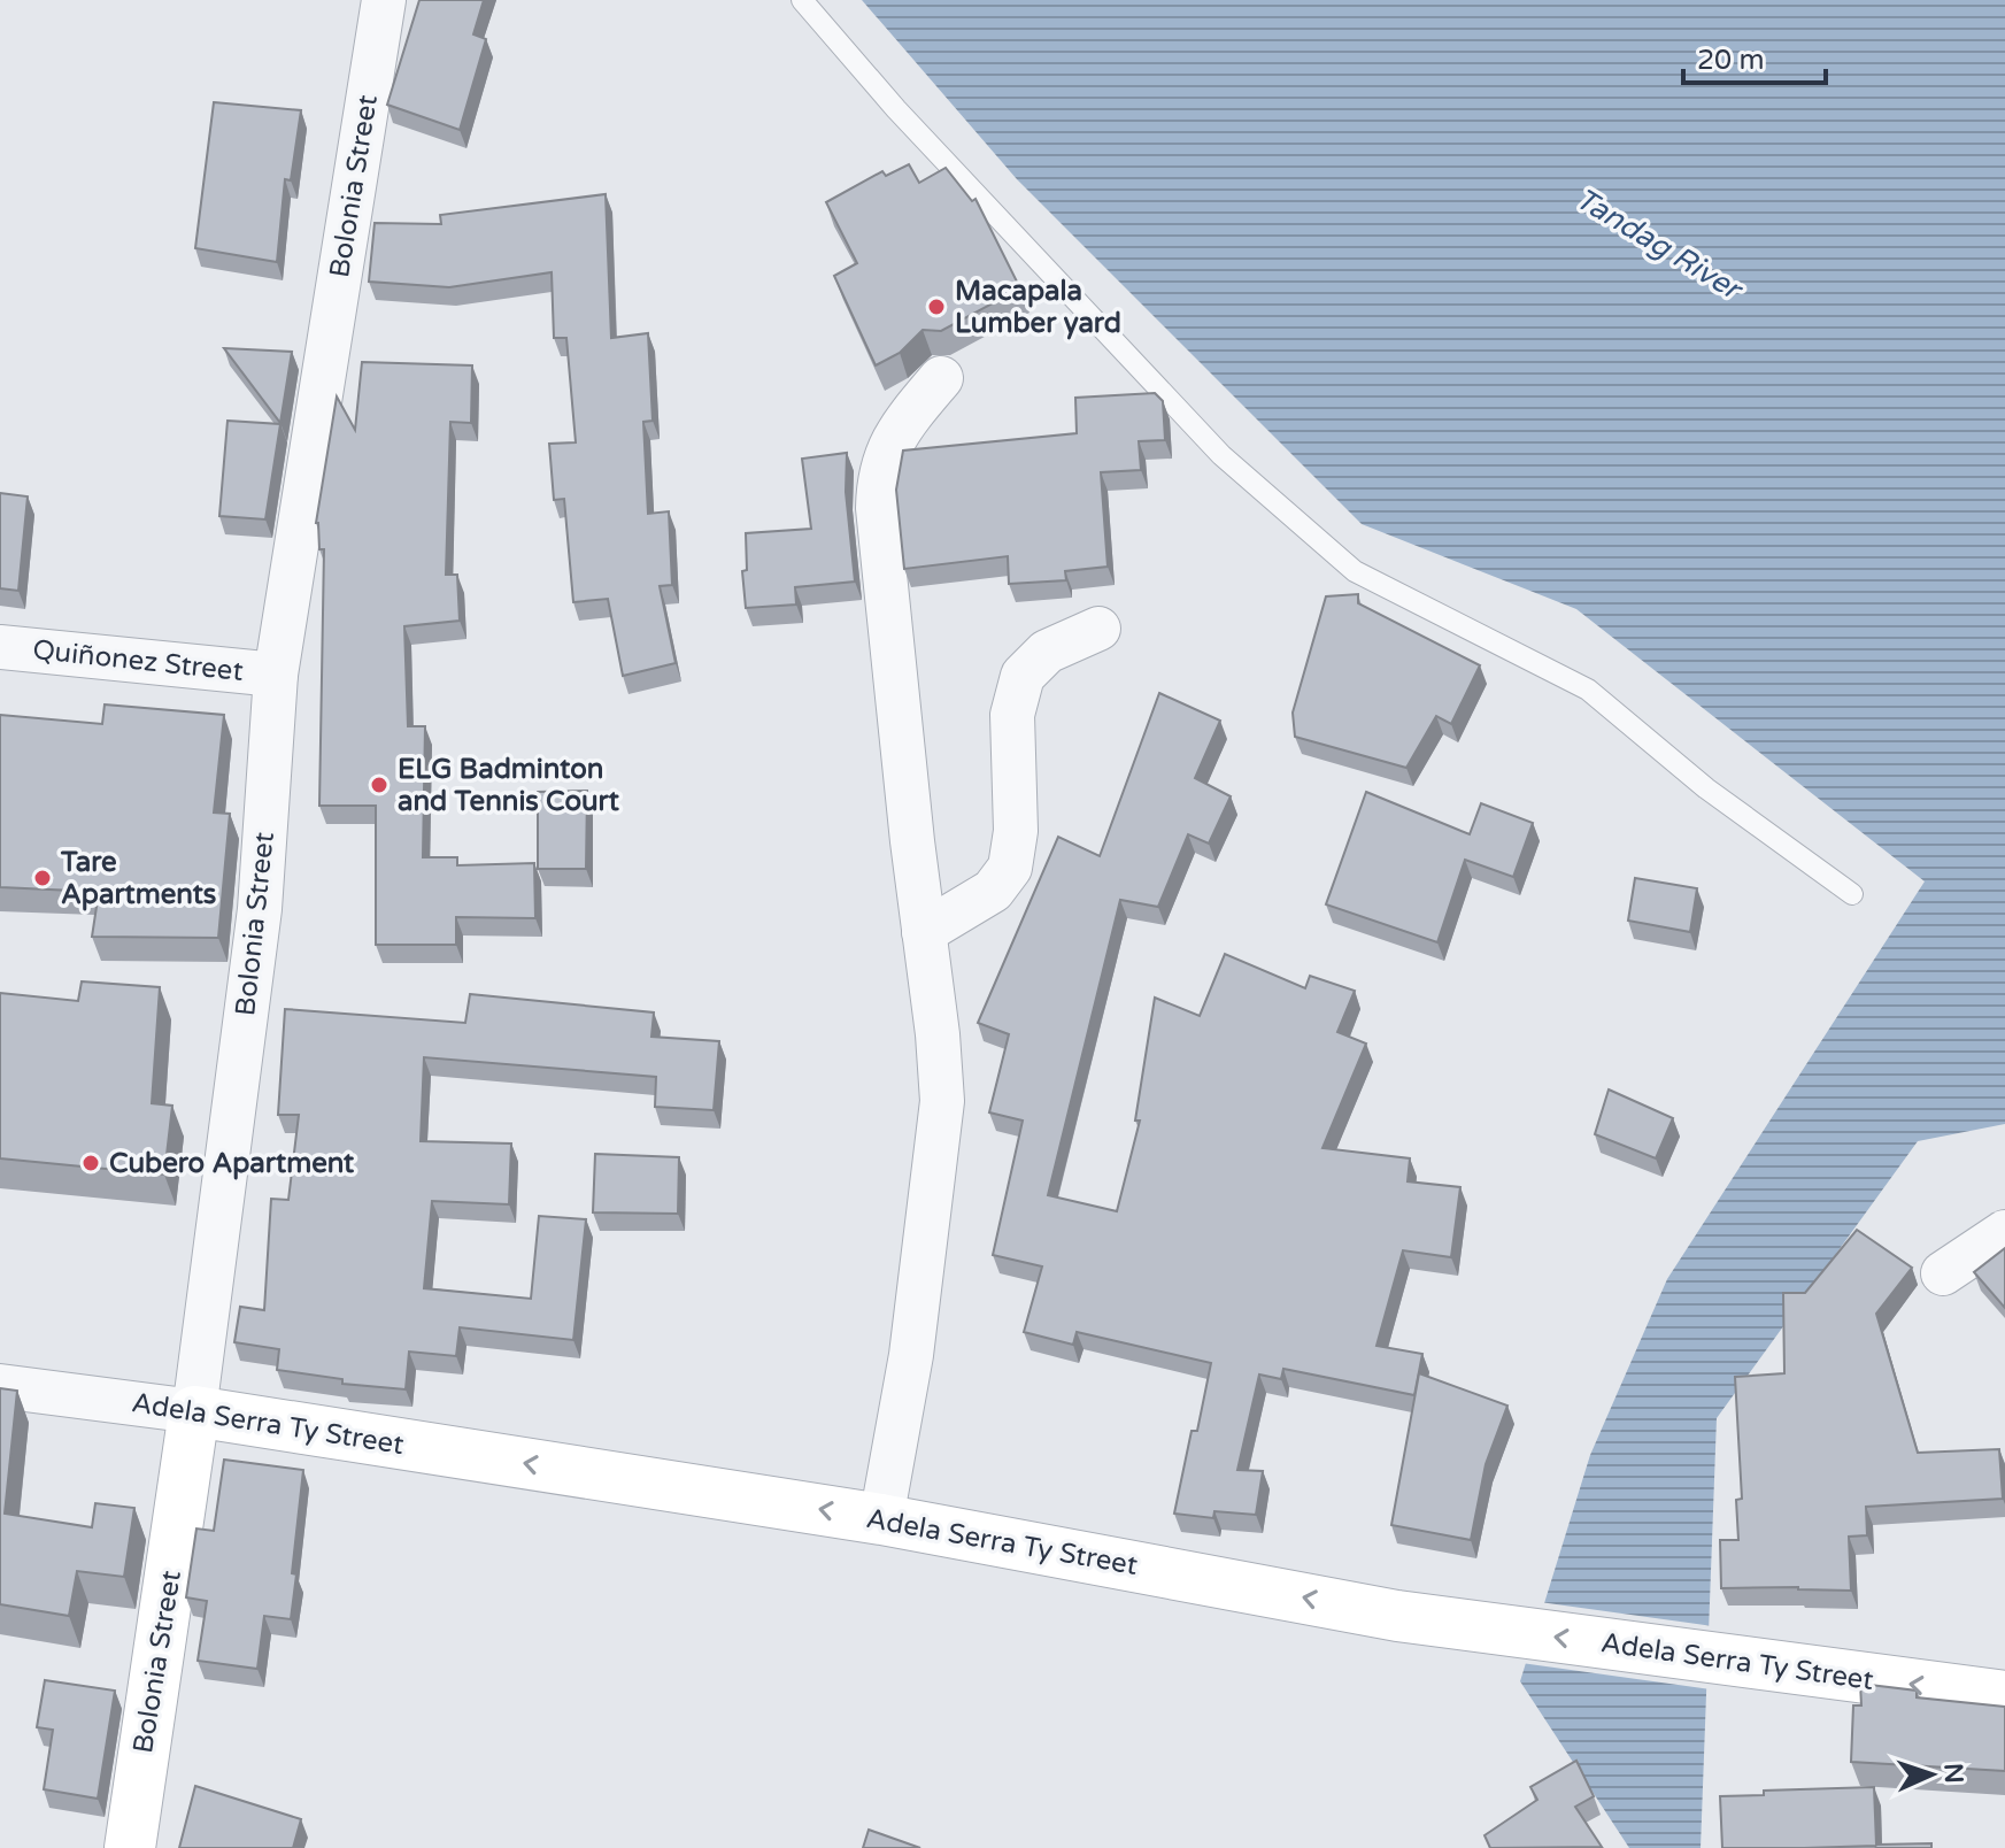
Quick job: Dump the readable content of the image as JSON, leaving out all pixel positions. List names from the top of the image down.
{
  "streets": {
    "main road": ["Bolonia Street", "Adela Serra Ty Street"],
    "street": ["Quiñonez Street"]
  },
  "crossings": [
    ["Bolonia Street", "Quiñonez Street"],
    ["Bolonia Street", "Adela Serra Ty Street"]
  ],
  "one_way": ["Adela Serra Ty Street"],
  "water": ["Tandag River"],
  "places": [
    "Macapala Lumber yard",
    "ELG Badminton and Tennis Court",
    "Tare Apartments",
    "Cubero Apartment"
  ],
  "scale_bar": "20 m",
  "north": "right"
}
